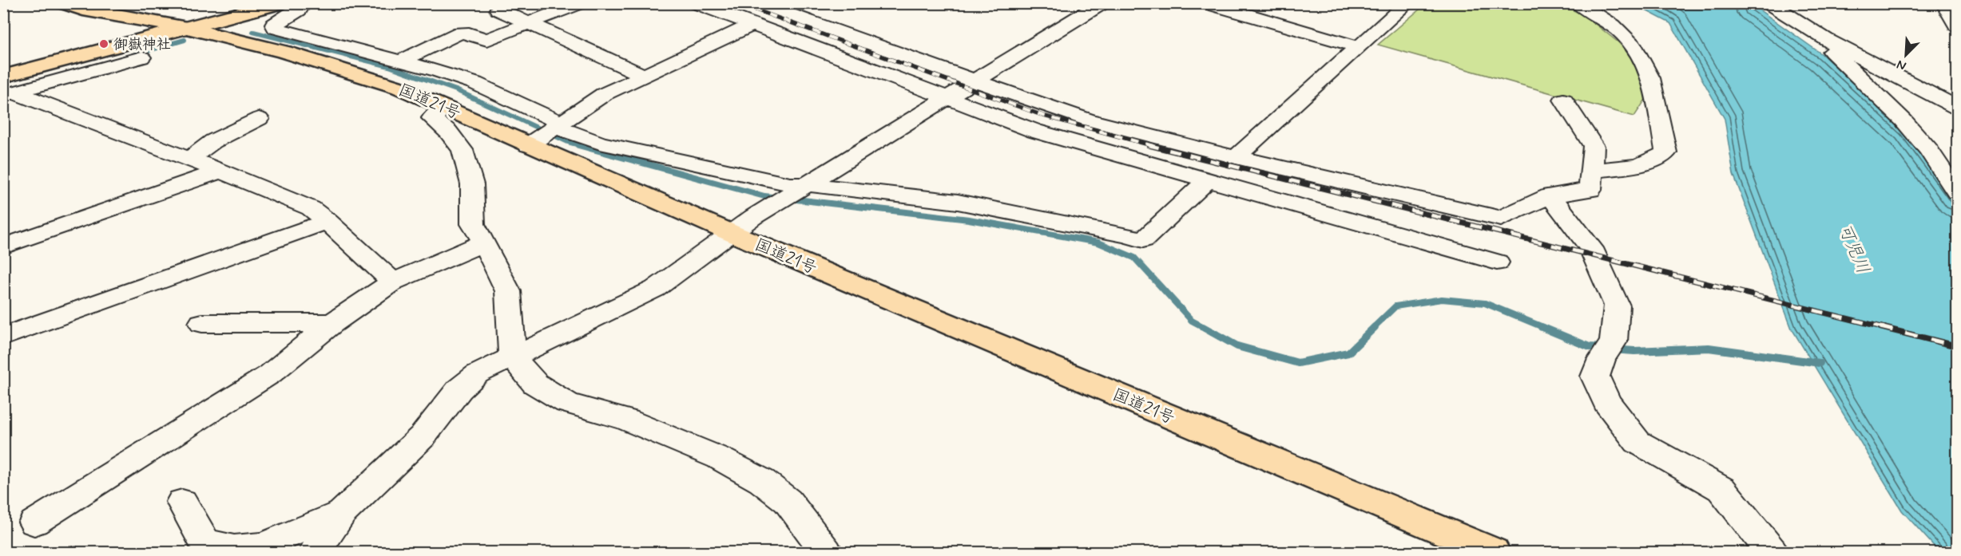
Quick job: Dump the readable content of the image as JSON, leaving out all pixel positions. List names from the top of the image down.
{
  "streets": {
    "main road": ["国道21号"]
  },
  "water": ["可児川"],
  "places": ["御嶽神社"],
  "north": "bottom left"
}
